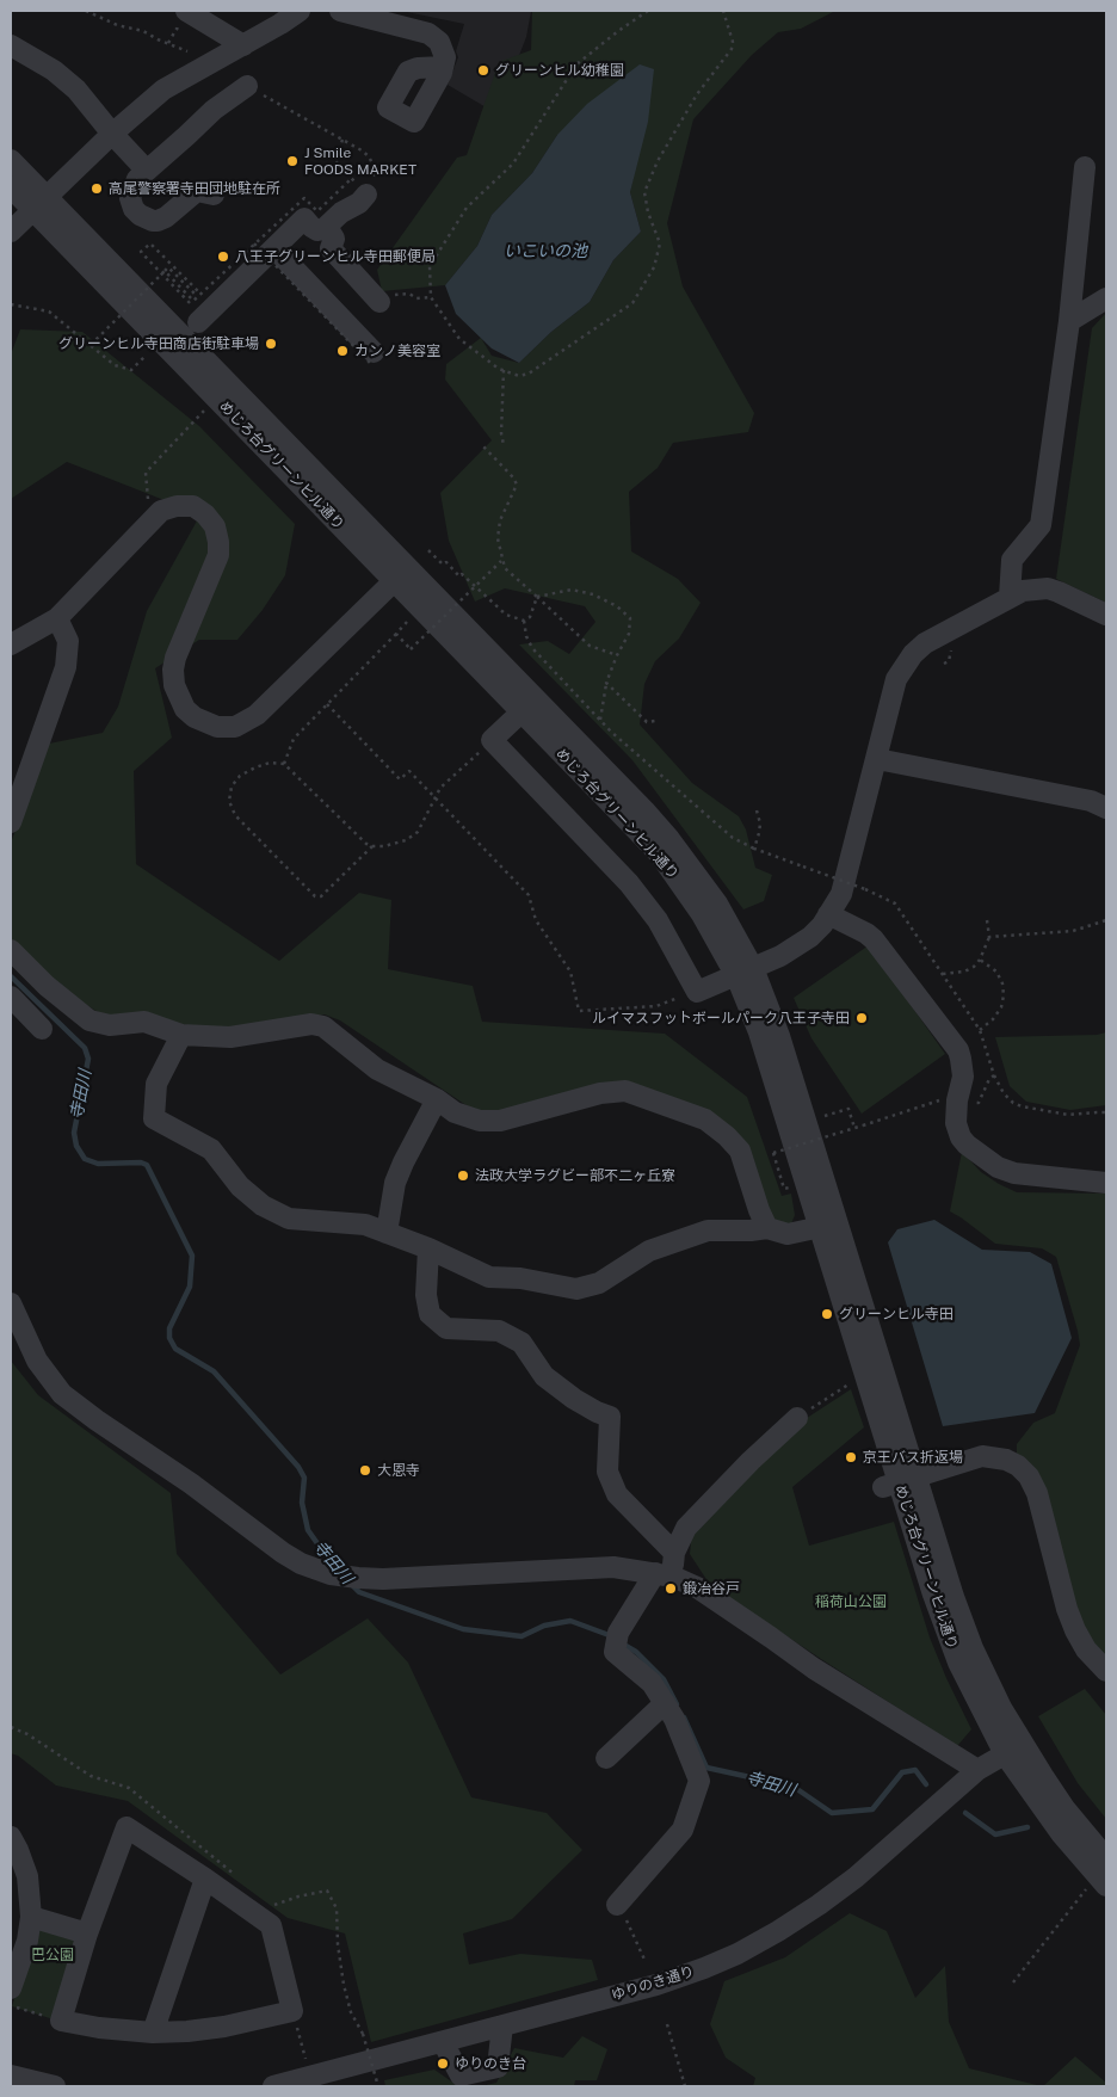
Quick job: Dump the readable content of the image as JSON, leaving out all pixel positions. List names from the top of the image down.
{
  "streets": {
    "street": ["めじろ台グリーンヒル通り", "ゆりのき通り"]
  },
  "crossings": [
    ["めじろ台グリーンヒル通り", "ゆりのき通り"]
  ],
  "water": ["いこいの池", "寺田川"],
  "parks": ["稲荷山公園", "巴公園"],
  "places": [
    "グリーンヒル幼稚園",
    "J Smile FOODS MARKET",
    "高尾警察署寺田団地駐在所",
    "八王子グリーンヒル寺田郵便局",
    "グリーンヒル寺田商店街駐車場",
    "カンノ美容室",
    "ルイマスフットボールパーク八王子寺田",
    "法政大学ラグビー部不二ヶ丘寮",
    "グリーンヒル寺田",
    "京王バス折返場",
    "大恩寺",
    "鍛冶谷戸",
    "ゆりのき台"
  ]
}
